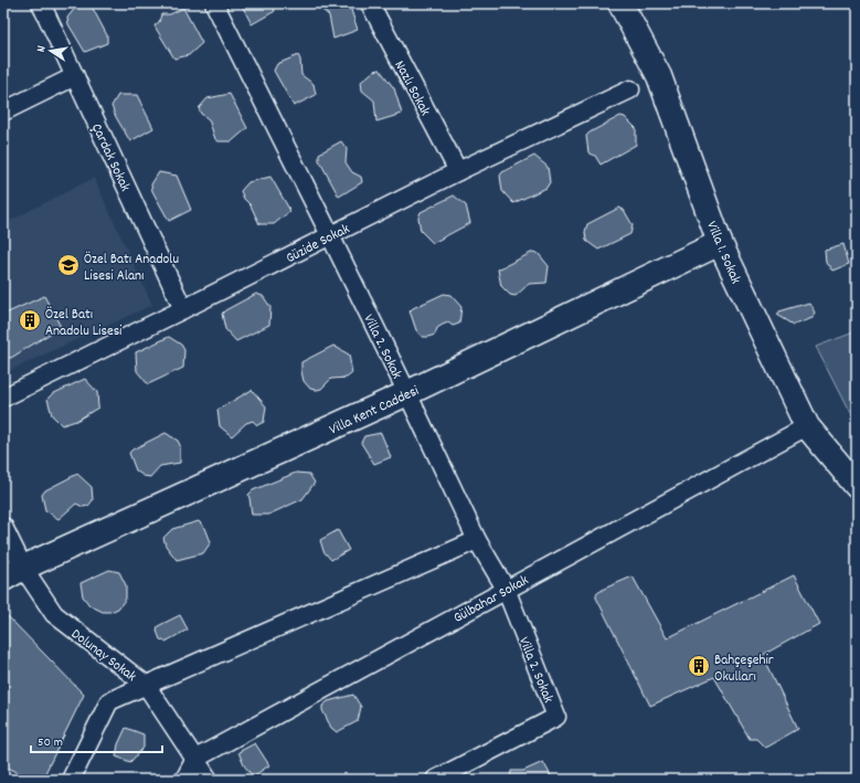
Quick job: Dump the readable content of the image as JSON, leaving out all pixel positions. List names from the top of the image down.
{
  "streets": {
    "street": [
      "Nazlı Sokak",
      "Çardak Sokak",
      "Güzide Sokak",
      "Villa 1. Sokak",
      "Villa 2. Sokak",
      "Villa Kent Caddesi",
      "Gülbahar Sokak",
      "Dolunay Sokak"
    ]
  },
  "crossings": [
    ["Nazlı Sokak", "Güzide Sokak"],
    ["Çardak Sokak", "Güzide Sokak"],
    ["Güzide Sokak", "Villa 2. Sokak"],
    ["Villa 1. Sokak", "Villa Kent Caddesi"],
    ["Villa 1. Sokak", "Gülbahar Sokak"],
    ["Villa 2. Sokak", "Villa Kent Caddesi"],
    ["Villa 2. Sokak", "Gülbahar Sokak"],
    ["Villa Kent Caddesi", "Dolunay Sokak"],
    ["Gülbahar Sokak", "Dolunay Sokak"]
  ],
  "places": {
    "school or university": ["Özel Batı Anadolu Lisesi Alanı"],
    "building": ["Özel Batı Anadolu Lisesi", "Bahçeşehir Okulları"]
  },
  "scale_bar": "50 m",
  "north": "left"
}
